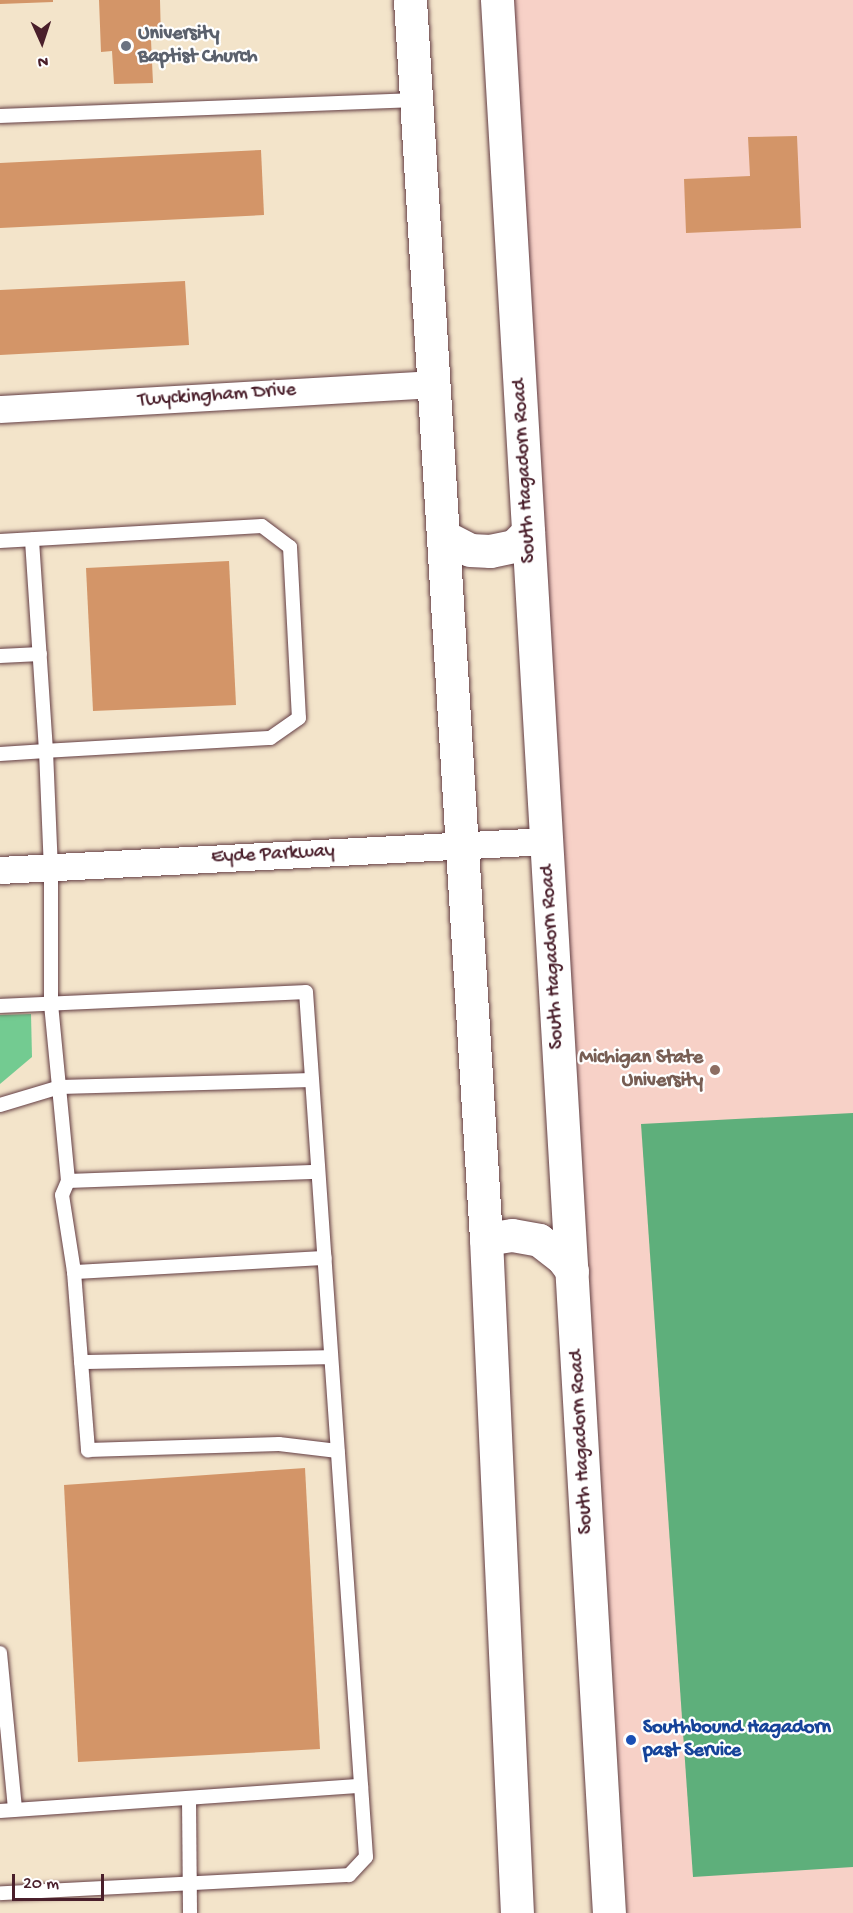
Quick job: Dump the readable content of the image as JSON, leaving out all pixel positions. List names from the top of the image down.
{
  "streets": {
    "street": ["Twyckingham Drive", "South Hagadorn Road", "Eyde Parkway"]
  },
  "crossings": [
    ["South Hagadorn Road", "Eyde Parkway"]
  ],
  "places": ["University Baptist Church", "Michigan State University", "Southbound Hagadorn past Service"],
  "scale_bar": "20 m",
  "north": "bottom"
}
